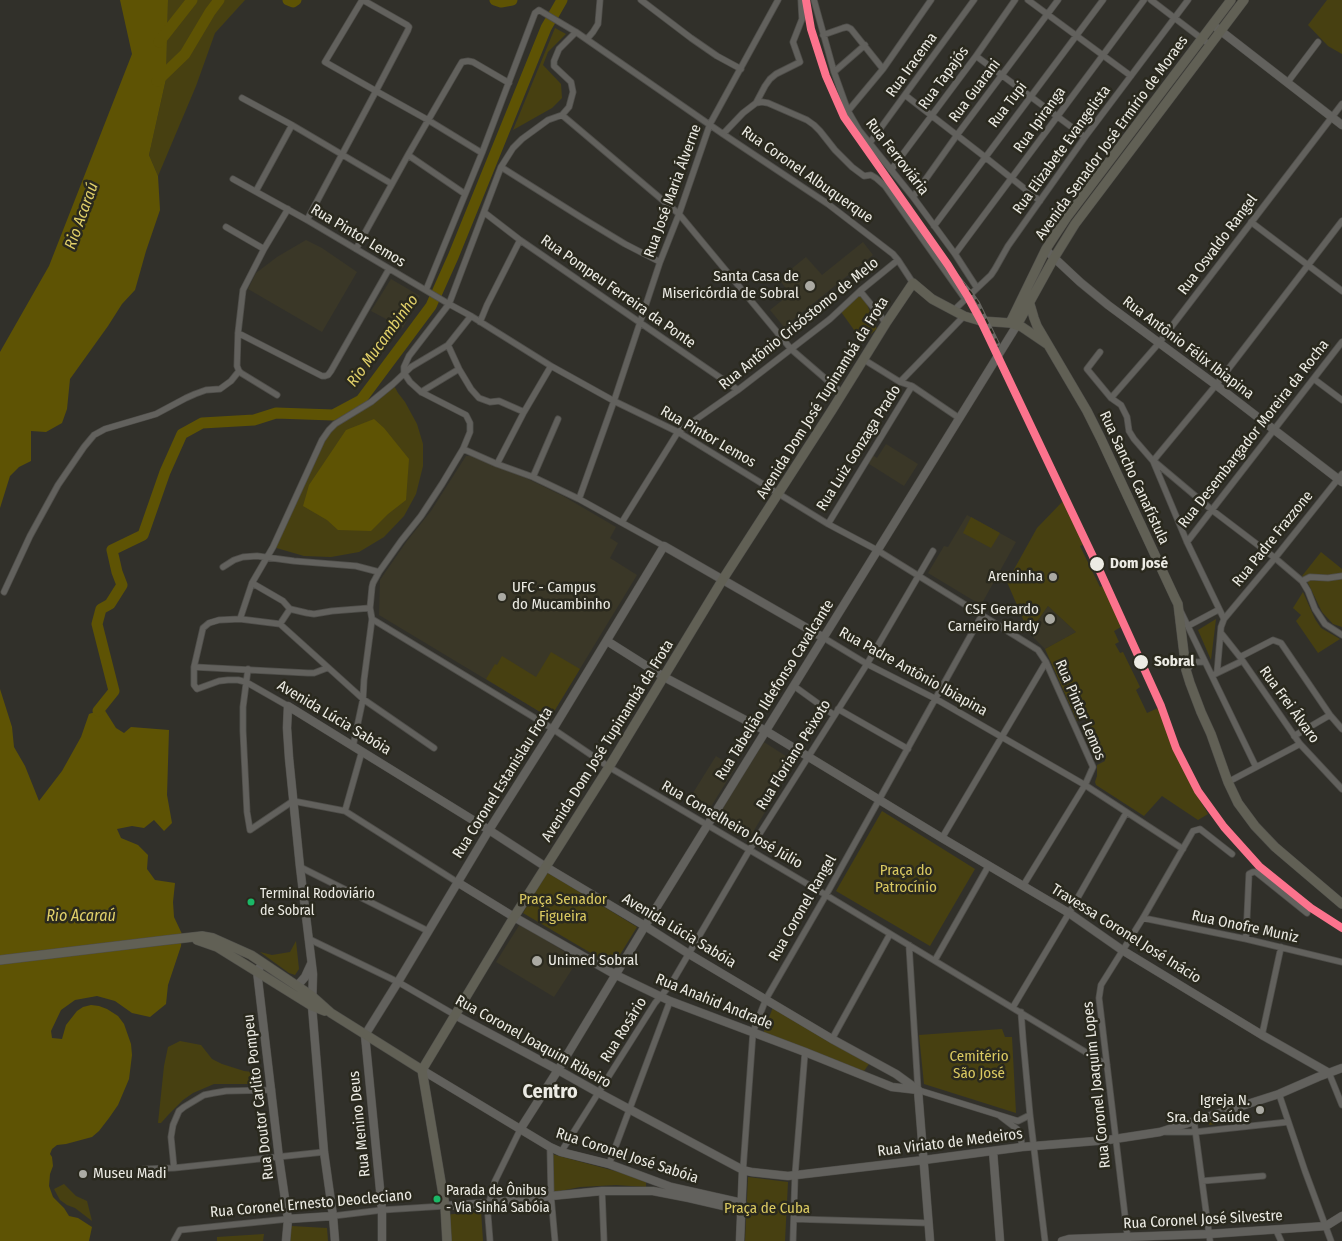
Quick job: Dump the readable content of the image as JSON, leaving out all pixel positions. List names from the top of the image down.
{
  "streets": {
    "main road": [
      "Avenida Senador José Ermírio de Moraes",
      "Rua Coronel Albuquerque",
      "Rua Antônio Félix Ibiapina",
      "Avenida Dom José Tupinambá da Frota",
      "Rua Sancho Canafístula",
      "Rua Padre Antônio Ibiapina",
      "Rua Tabelião Ildefonso Cavalcante",
      "Avenida Lúcia Sabóia",
      "Rua Coronel Estanislau Frota",
      "Rua Coronel Rangel",
      "Travessa Coronel José Inácio",
      "Rua Anahid Andrade",
      "Rua Coronel Joaquim Ribeiro",
      "Rua Doutor Carlito Pompeu",
      "Rua Menino Deus",
      "Rua Viriato de Medeiros",
      "Rua Coronel José Sabóia",
      "Rua Coronel Ernesto Deocleciano",
      "Rua Coronel José Silvestre"
    ],
    "street": [
      "Rua Iracema",
      "Rua Tapajós",
      "Rua Guarani",
      "Rua Tupi",
      "Rua Ipiranga",
      "Rua Elizabete Evangelista",
      "Rua Ferroviária",
      "Rua José Maria Álverne",
      "Rua Pintor Lemos",
      "Rua Osvaldo Rangel",
      "Rua Pompeu Ferreira da Ponte",
      "Rua Antônio Crisóstomo de Melo",
      "Rua Desembargador Moreira da Rocha",
      "Rua Luiz Gonzaga Prado",
      "Rua Padre Frazzone",
      "Rua Frei Álvaro",
      "Rua Floriano Peixoto",
      "Rua Conselheiro José Júlio",
      "Rua Onofre Muniz",
      "Rua Rosário",
      "Rua Coronel Joaquim Lopes"
    ]
  },
  "crossings": [
    ["Rua Iracema", "Rua Ferroviária"],
    ["Rua Tapajós", "Rua Ferroviária"],
    ["Rua Guarani", "Rua Ferroviária"],
    ["Rua Tupi", "Rua Ferroviária"],
    ["Rua Ipiranga", "Rua Ferroviária"],
    ["Avenida Senador José Ermírio de Moraes", "Rua Coronel Albuquerque"],
    ["Avenida Senador José Ermírio de Moraes", "Rua Antônio Félix Ibiapina"],
    ["Avenida Senador José Ermírio de Moraes", "Rua Sancho Canafístula"],
    ["Avenida Senador José Ermírio de Moraes", "Rua Tabelião Ildefonso Cavalcante"],
    ["Rua Elizabete Evangelista", "Rua Ferroviária"],
    ["Rua Elizabete Evangelista", "Rua Coronel Albuquerque"],
    ["Rua Coronel Albuquerque", "Rua José Maria Álverne"],
    ["Rua Coronel Albuquerque", "Rua Antônio Crisóstomo de Melo"],
    ["Rua Coronel Albuquerque", "Avenida Dom José Tupinambá da Frota"],
    ["Rua Coronel Albuquerque", "Rua Luiz Gonzaga Prado"],
    ["Rua Coronel Albuquerque", "Rua Tabelião Ildefonso Cavalcante"],
    ["Rua José Maria Álverne", "Rua Pintor Lemos"],
    ["Rua José Maria Álverne", "Rua Pompeu Ferreira da Ponte"],
    ["Rua José Maria Álverne", "Rua Padre Antônio Ibiapina"],
    ["Rua Pintor Lemos", "Rua Antônio Crisóstomo de Melo"],
    ["Rua Pintor Lemos", "Avenida Dom José Tupinambá da Frota"],
    ["Rua Pintor Lemos", "Rua Luiz Gonzaga Prado"],
    ["Rua Pintor Lemos", "Rua Padre Antônio Ibiapina"],
    ["Rua Pintor Lemos", "Rua Tabelião Ildefonso Cavalcante"],
    ["Rua Pintor Lemos", "Rua Floriano Peixoto"],
    ["Rua Pintor Lemos", "Rua Coronel Rangel"],
    ["Rua Pintor Lemos", "Travessa Coronel José Inácio"],
    ["Rua Osvaldo Rangel", "Rua Antônio Félix Ibiapina"],
    ["Rua Pompeu Ferreira da Ponte", "Rua Antônio Crisóstomo de Melo"],
    ["Rua Antônio Crisóstomo de Melo", "Rua Padre Antônio Ibiapina"],
    ["Rua Antônio Félix Ibiapina", "Rua Desembargador Moreira da Rocha"],
    ["Rua Antônio Félix Ibiapina", "Rua Padre Frazzone"],
    ["Avenida Dom José Tupinambá da Frota", "Rua Padre Antônio Ibiapina"],
    ["Avenida Dom José Tupinambá da Frota", "Avenida Lúcia Sabóia"],
    ["Avenida Dom José Tupinambá da Frota", "Rua Conselheiro José Júlio"],
    ["Avenida Dom José Tupinambá da Frota", "Travessa Coronel José Inácio"],
    ["Avenida Dom José Tupinambá da Frota", "Rua Anahid Andrade"],
    ["Avenida Dom José Tupinambá da Frota", "Rua Coronel Joaquim Ribeiro"],
    ["Avenida Dom José Tupinambá da Frota", "Rua Coronel José Sabóia"],
    ["Rua Padre Antônio Ibiapina", "Rua Tabelião Ildefonso Cavalcante"],
    ["Rua Padre Antônio Ibiapina", "Rua Floriano Peixoto"],
    ["Rua Padre Antônio Ibiapina", "Rua Coronel Estanislau Frota"],
    ["Rua Padre Antônio Ibiapina", "Rua Coronel Rangel"],
    ["Rua Padre Antônio Ibiapina", "Rua Coronel Joaquim Lopes"],
    ["Rua Tabelião Ildefonso Cavalcante", "Avenida Lúcia Sabóia"],
    ["Rua Tabelião Ildefonso Cavalcante", "Rua Conselheiro José Júlio"],
    ["Rua Tabelião Ildefonso Cavalcante", "Travessa Coronel José Inácio"],
    ["Rua Tabelião Ildefonso Cavalcante", "Rua Anahid Andrade"],
    ["Rua Tabelião Ildefonso Cavalcante", "Rua Coronel Joaquim Ribeiro"],
    ["Rua Tabelião Ildefonso Cavalcante", "Rua Coronel José Sabóia"],
    ["Avenida Lúcia Sabóia", "Rua Floriano Peixoto"],
    ["Avenida Lúcia Sabóia", "Rua Coronel Estanislau Frota"],
    ["Avenida Lúcia Sabóia", "Rua Coronel Rangel"],
    ["Avenida Lúcia Sabóia", "Rua Anahid Andrade"],
    ["Avenida Lúcia Sabóia", "Rua Viriato de Medeiros"],
    ["Rua Floriano Peixoto", "Rua Conselheiro José Júlio"],
    ["Rua Floriano Peixoto", "Travessa Coronel José Inácio"],
    ["Rua Floriano Peixoto", "Rua Anahid Andrade"],
    ["Rua Floriano Peixoto", "Rua Rosário"],
    ["Rua Coronel Estanislau Frota", "Rua Conselheiro José Júlio"],
    ["Rua Coronel Estanislau Frota", "Travessa Coronel José Inácio"],
    ["Rua Coronel Estanislau Frota", "Rua Anahid Andrade"],
    ["Rua Coronel Estanislau Frota", "Rua Coronel Joaquim Ribeiro"],
    ["Rua Coronel Estanislau Frota", "Rua Menino Deus"],
    ["Rua Coronel Estanislau Frota", "Rua Coronel José Sabóia"],
    ["Rua Conselheiro José Júlio", "Rua Coronel Rangel"],
    ["Rua Conselheiro José Júlio", "Rua Coronel Joaquim Lopes"],
    ["Rua Coronel Rangel", "Travessa Coronel José Inácio"],
    ["Rua Coronel Rangel", "Rua Anahid Andrade"],
    ["Rua Coronel Rangel", "Rua Coronel Joaquim Ribeiro"],
    ["Rua Coronel Rangel", "Rua Viriato de Medeiros"],
    ["Rua Coronel Rangel", "Rua Coronel José Sabóia"],
    ["Rua Coronel Rangel", "Rua Coronel Ernesto Deocleciano"],
    ["Rua Onofre Muniz", "Rua Coronel Joaquim Lopes"],
    ["Travessa Coronel José Inácio", "Rua Coronel Joaquim Lopes"],
    ["Travessa Coronel José Inácio", "Rua Viriato de Medeiros"],
    ["Rua Anahid Andrade", "Rua Rosário"],
    ["Rua Rosário", "Rua Coronel Joaquim Ribeiro"],
    ["Rua Rosário", "Rua Coronel José Sabóia"],
    ["Rua Coronel Joaquim Ribeiro", "Rua Viriato de Medeiros"],
    ["Rua Coronel Joaquim Lopes", "Rua Viriato de Medeiros"],
    ["Rua Coronel Joaquim Lopes", "Rua Coronel José Silvestre"],
    ["Rua Doutor Carlito Pompeu", "Rua Coronel Ernesto Deocleciano"],
    ["Rua Menino Deus", "Rua Coronel José Sabóia"],
    ["Rua Menino Deus", "Rua Coronel Ernesto Deocleciano"],
    ["Rua Coronel José Sabóia", "Rua Coronel Ernesto Deocleciano"]
  ],
  "districts": ["Centro"],
  "water": ["Rio Acaraú", "Rio Mucambinho"],
  "parks": [
    "Praça do Patrocínio",
    "Praça Senador Figueira",
    "Cemitério São José",
    "Praça de Cuba"
  ],
  "places": [
    "Santa Casa de Misericórdia de Sobral",
    "Dom José",
    "Areninha",
    "UFC - Campus do Mucambinho",
    "CSF Gerardo Carneiro Hardy",
    "Sobral",
    "Terminal Rodoviário de Sobral",
    "Unimed Sobral",
    "Igreja N. Sra. da Saúde",
    "Museu Madi",
    "Parada de Ônibus - Via Sinhá Sabóia"
  ]
}
